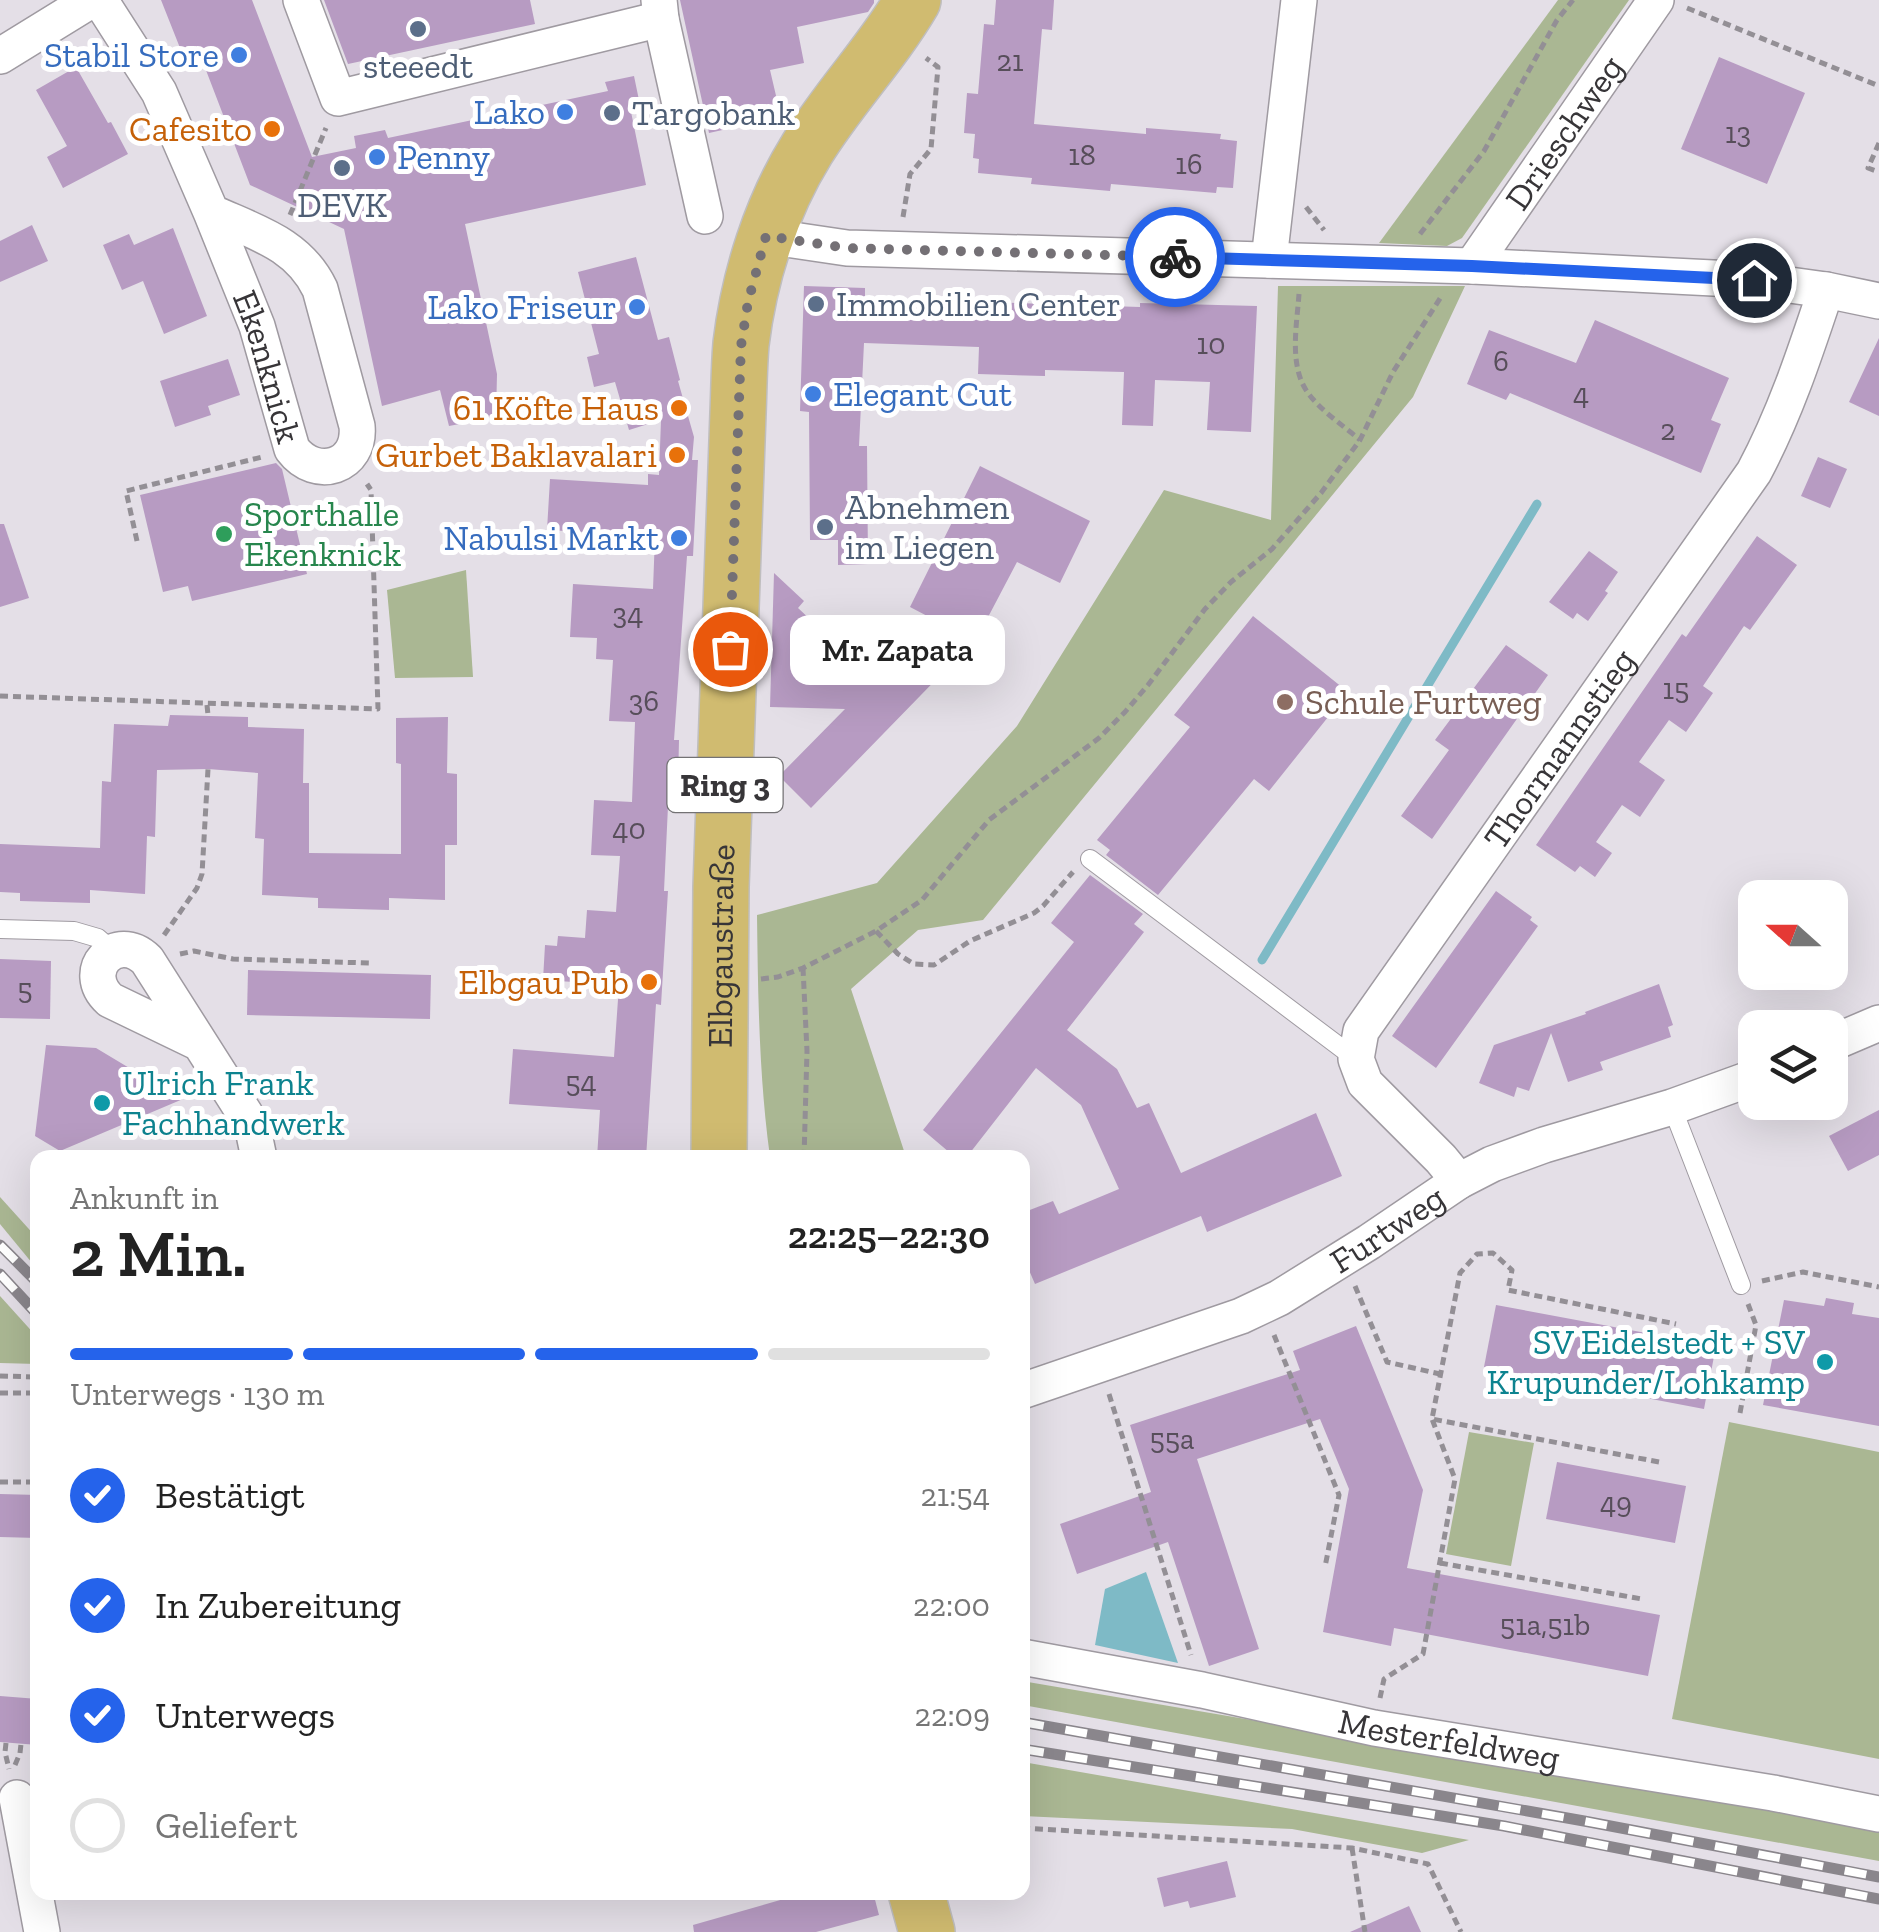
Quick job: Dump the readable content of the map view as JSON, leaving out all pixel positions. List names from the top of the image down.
{
  "streets": {
    "main road": ["Ring 3", "Elbgaustraße"],
    "street": [
      "Drieschweg",
      "Ekenknick",
      "Thormannstieg",
      "Furtweg",
      "Mesterfeldweg"
    ]
  },
  "places": [
    "steeedt",
    "Stabil Store",
    "Lako",
    "Targobank",
    "Cafesito",
    "Penny",
    "DEVK",
    "Immobilien Center",
    "Lako Friseur",
    "Elegant Cut",
    "61 Köfte Haus",
    "Gurbet Baklavalari",
    "Abnehmen im Liegen",
    "Sporthalle Ekenknick",
    "Nabulsi Markt",
    "Mr. Zapata",
    "Schule Furtweg",
    "Elbgau Pub",
    "Ulrich Frank Fachhandwerk",
    "SV Eidelstedt + SV Krupunder/Lohkamp"
  ],
  "house_numbers": [
    "21",
    "13",
    "18",
    "16",
    "10",
    "6",
    "4",
    "2",
    "34",
    "15",
    "36",
    "40",
    "5",
    "54",
    "55a",
    "49",
    "51a,51b"
  ],
  "north": "left",
  "page": {
    "bubble": "Mr. Zapata",
    "heading": ["2 Min.", "Ankunft in", "22:25–22:30"],
    "bar": "Unterwegs · 130 m",
    "list": [
      ["Bestätigt", "21:54"],
      ["In Zubereitung", "22:00"],
      ["Unterwegs", "22:09"],
      "Geliefert"
    ]
  }
}
